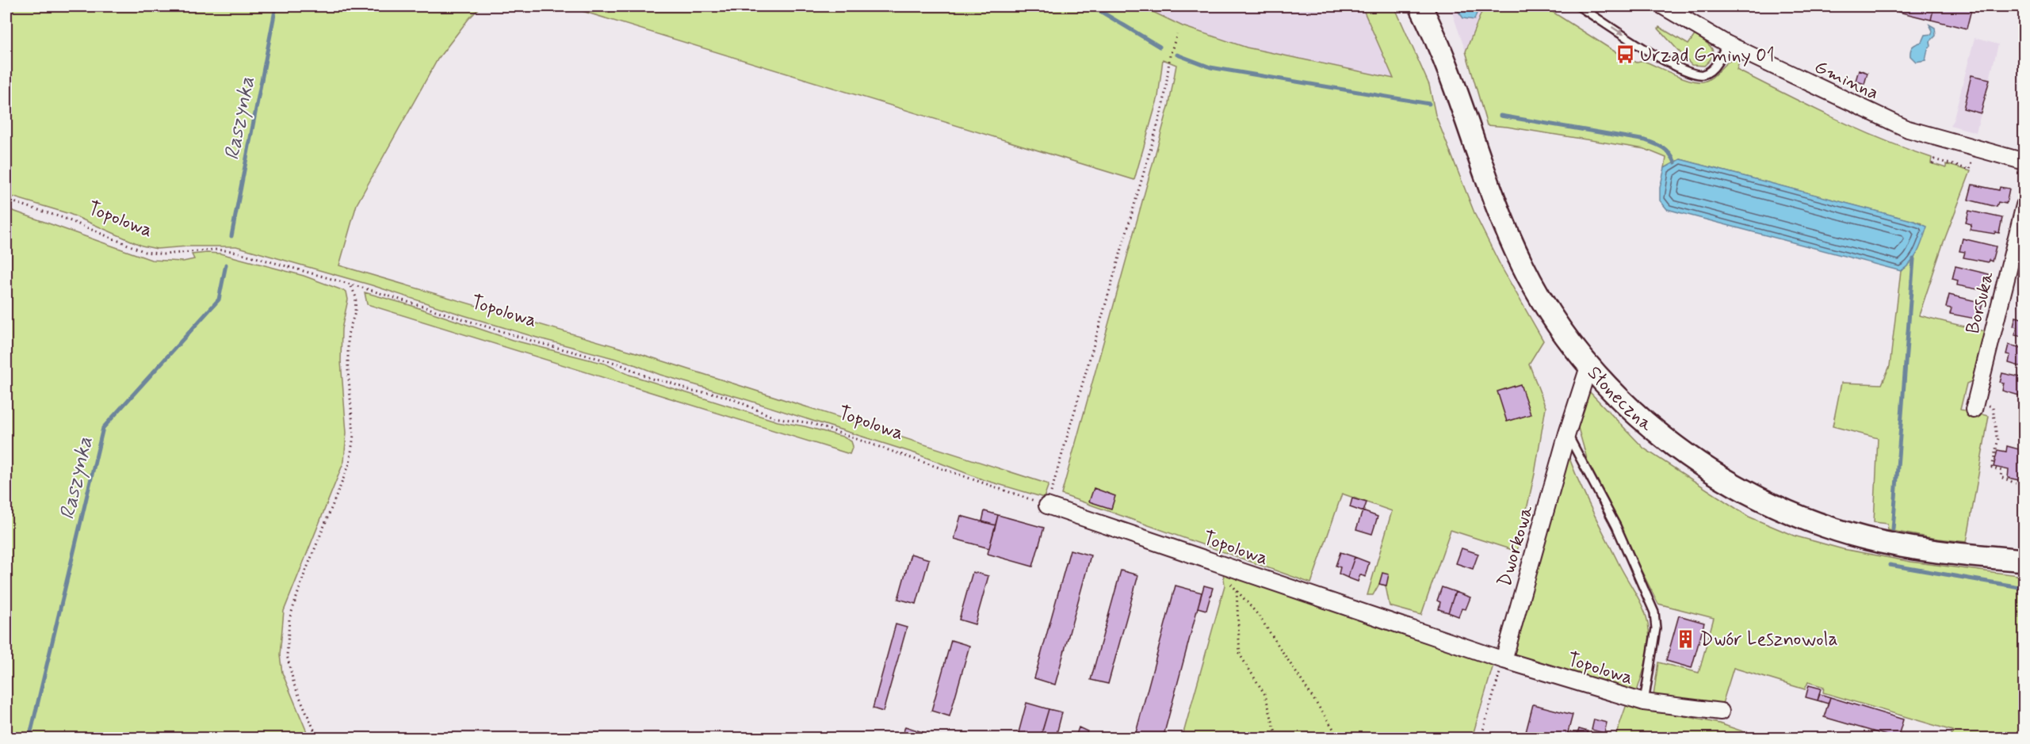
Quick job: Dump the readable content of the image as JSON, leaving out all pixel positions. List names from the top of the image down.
{
  "streets": {
    "main road": ["Słoneczna"],
    "street": [
      "Gminna",
      "Topolowa",
      "Borsuka",
      "Dworkowa"
    ]
  },
  "crossings": [
    ["Topolowa", "Dworkowa"],
    ["Słoneczna", "Dworkowa"]
  ],
  "water": ["Raszynka"],
  "places": {
    "bus stop": ["Urząd Gminy 01"],
    "building": ["Dwór Lesznowola"]
  }
}
